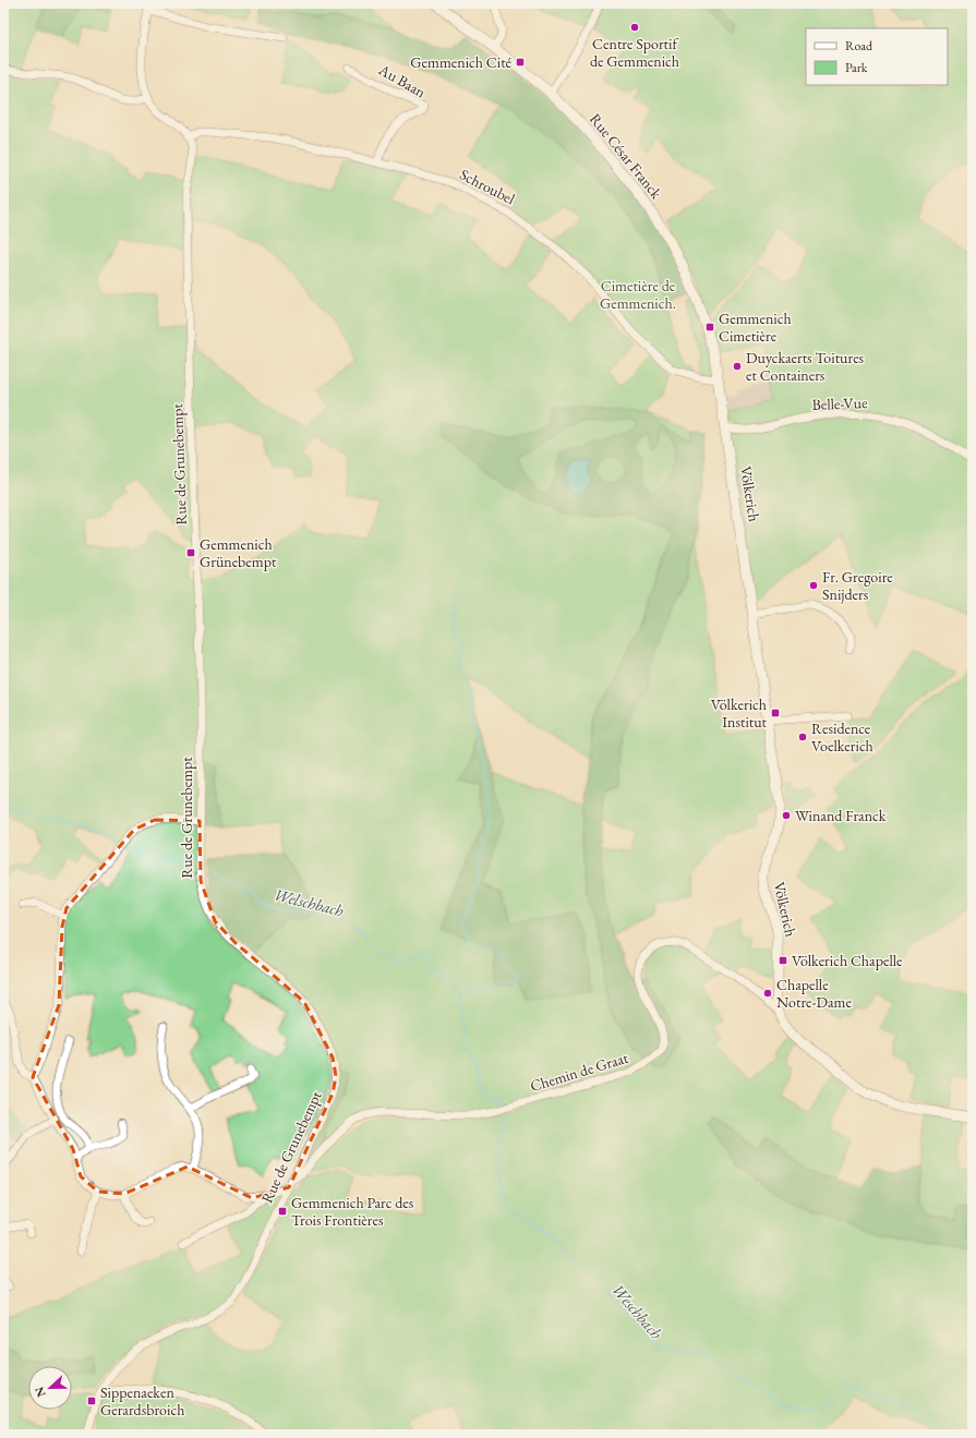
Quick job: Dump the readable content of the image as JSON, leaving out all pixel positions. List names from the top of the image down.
{
  "streets": {
    "main road": ["Rue César Franck", "Völkerich"],
    "street": [
      "Au Baan",
      "Schroubel",
      "Belle-Vue",
      "Rue de Grunebempt",
      "Chemin de Graat"
    ]
  },
  "crossings": [
    ["Au Baan", "Schroubel"],
    ["Rue César Franck", "Schroubel"],
    ["Rue César Franck", "Völkerich"],
    ["Schroubel", "Rue de Grunebempt"],
    ["Schroubel", "Völkerich"],
    ["Belle-Vue", "Völkerich"],
    ["Rue de Grunebempt", "Chemin de Graat"],
    ["Völkerich", "Chemin de Graat"]
  ],
  "water": ["Welschbach", "Weschbach"],
  "parks": ["Cimetière de Gemmenich."],
  "places": {
    "other": [
      "Centre Sportif de Gemmenich",
      "Duyckaerts Toitures et Containers",
      "Fr. Gregoire Snijders",
      "Residence Voelkerich",
      "Winand Franck",
      "Chapelle Notre-Dame"
    ],
    "transit": [
      "Gemmenich Cité",
      "Gemmenich Cimetière",
      "Gemmenich Grünebempt",
      "Völkerich Institut",
      "Völkerich Chapelle",
      "Gemmenich Parc des Trois Frontières",
      "Sippenaeken Gerardsbroich"
    ]
  },
  "legend": ["Road", "Park"],
  "north": "left"
}
